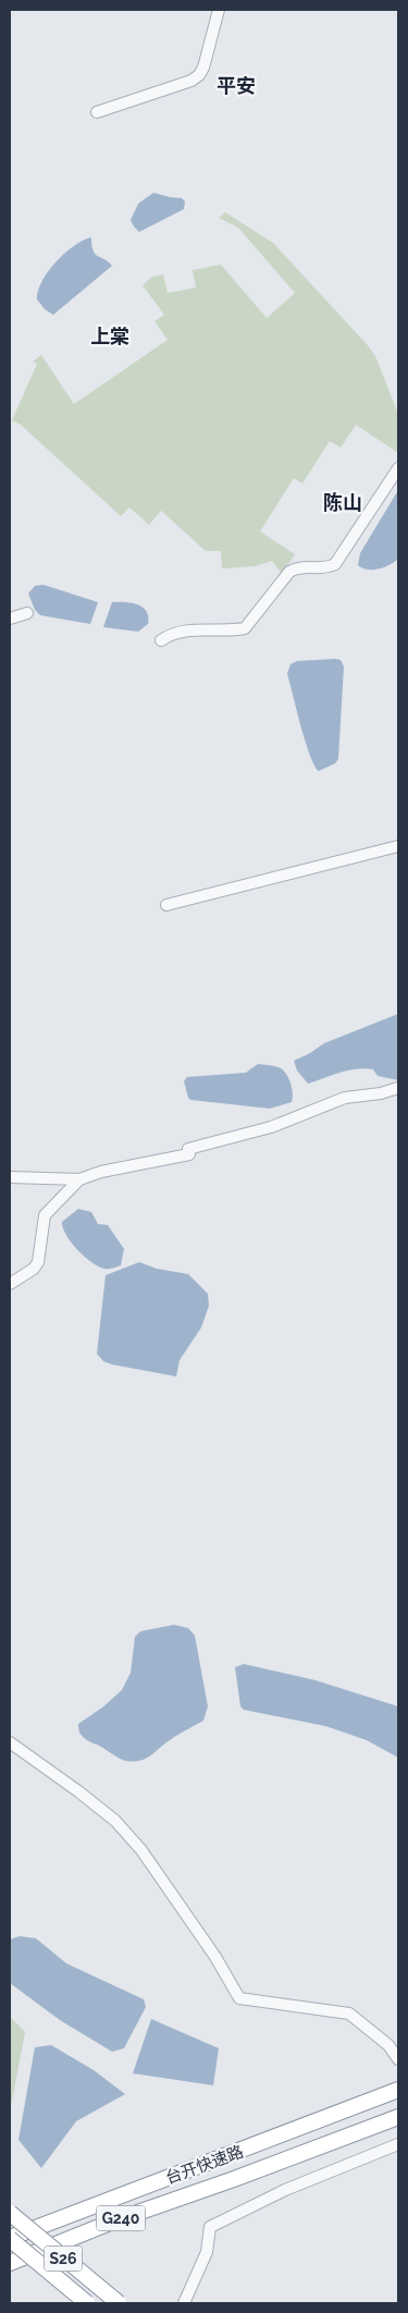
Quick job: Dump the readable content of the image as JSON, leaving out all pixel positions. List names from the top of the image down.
{
  "streets": {
    "highway": ["台开快速路", "G240", "S26"]
  },
  "crossings": [
    ["台开快速路", "S26"]
  ],
  "districts": ["平安", "上棠", "陈山"]
}
